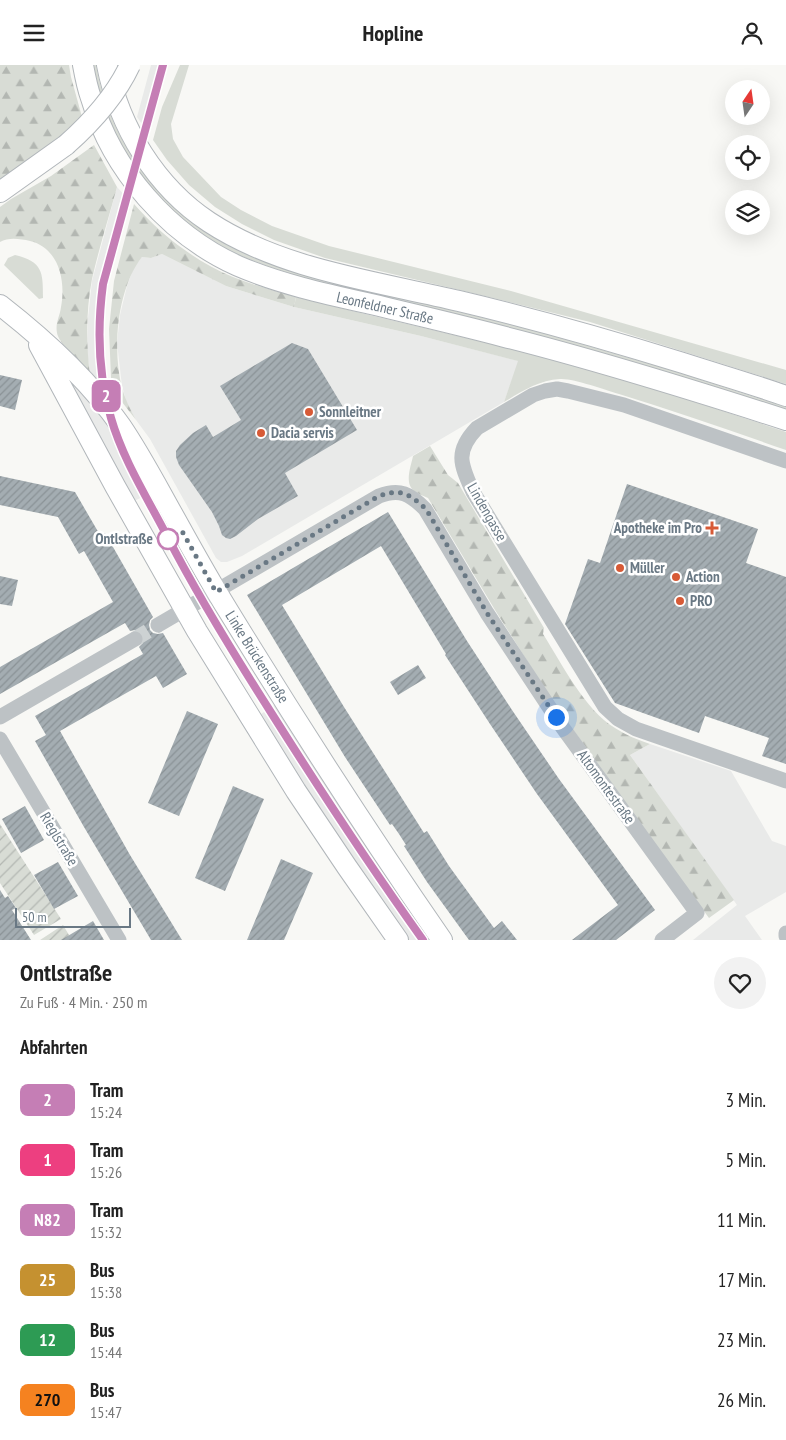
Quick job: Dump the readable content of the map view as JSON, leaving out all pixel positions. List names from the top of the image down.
{
  "streets": {
    "main road": ["Leonfeldner Straße", "Linke Brückenstraße"],
    "street": ["Lindengasse", "Altomontestraße", "Rieglstraße"]
  },
  "crossings": [
    ["Linke Brückenstraße", "Altomontestraße"]
  ],
  "places": {
    "other": [
      "Sonnleitner",
      "Dacia servis",
      "Ontlstraße",
      "Müller",
      "Action",
      "PRO"
    ],
    "health": ["Apotheke im Pro"]
  },
  "lines": ["tram line 2"],
  "scale_bar": "50 m",
  "north": "top",
  "page": {
    "header": "Hopline",
    "on_map": "2",
    "scale": "50 m",
    "heading": [
      ["Ontlstraße", "Zu Fuß · 4 Min. · 250 m"],
      "Abfahrten"
    ],
    "list": [
      {
        "mark": "2",
        "name": "Tram",
        "note": "15:24",
        "value": "3 Min."
      },
      {
        "mark": "1",
        "name": "Tram",
        "note": "15:26",
        "value": "5 Min."
      },
      {
        "mark": "N82",
        "name": "Tram",
        "note": "15:32",
        "value": "11 Min."
      },
      {
        "mark": "25",
        "name": "Bus",
        "note": "15:38",
        "value": "17 Min."
      },
      {
        "mark": "12",
        "name": "Bus",
        "note": "15:44",
        "value": "23 Min."
      },
      {
        "mark": "270",
        "name": "Bus",
        "note": "15:47",
        "value": "26 Min."
      }
    ]
  }
}
